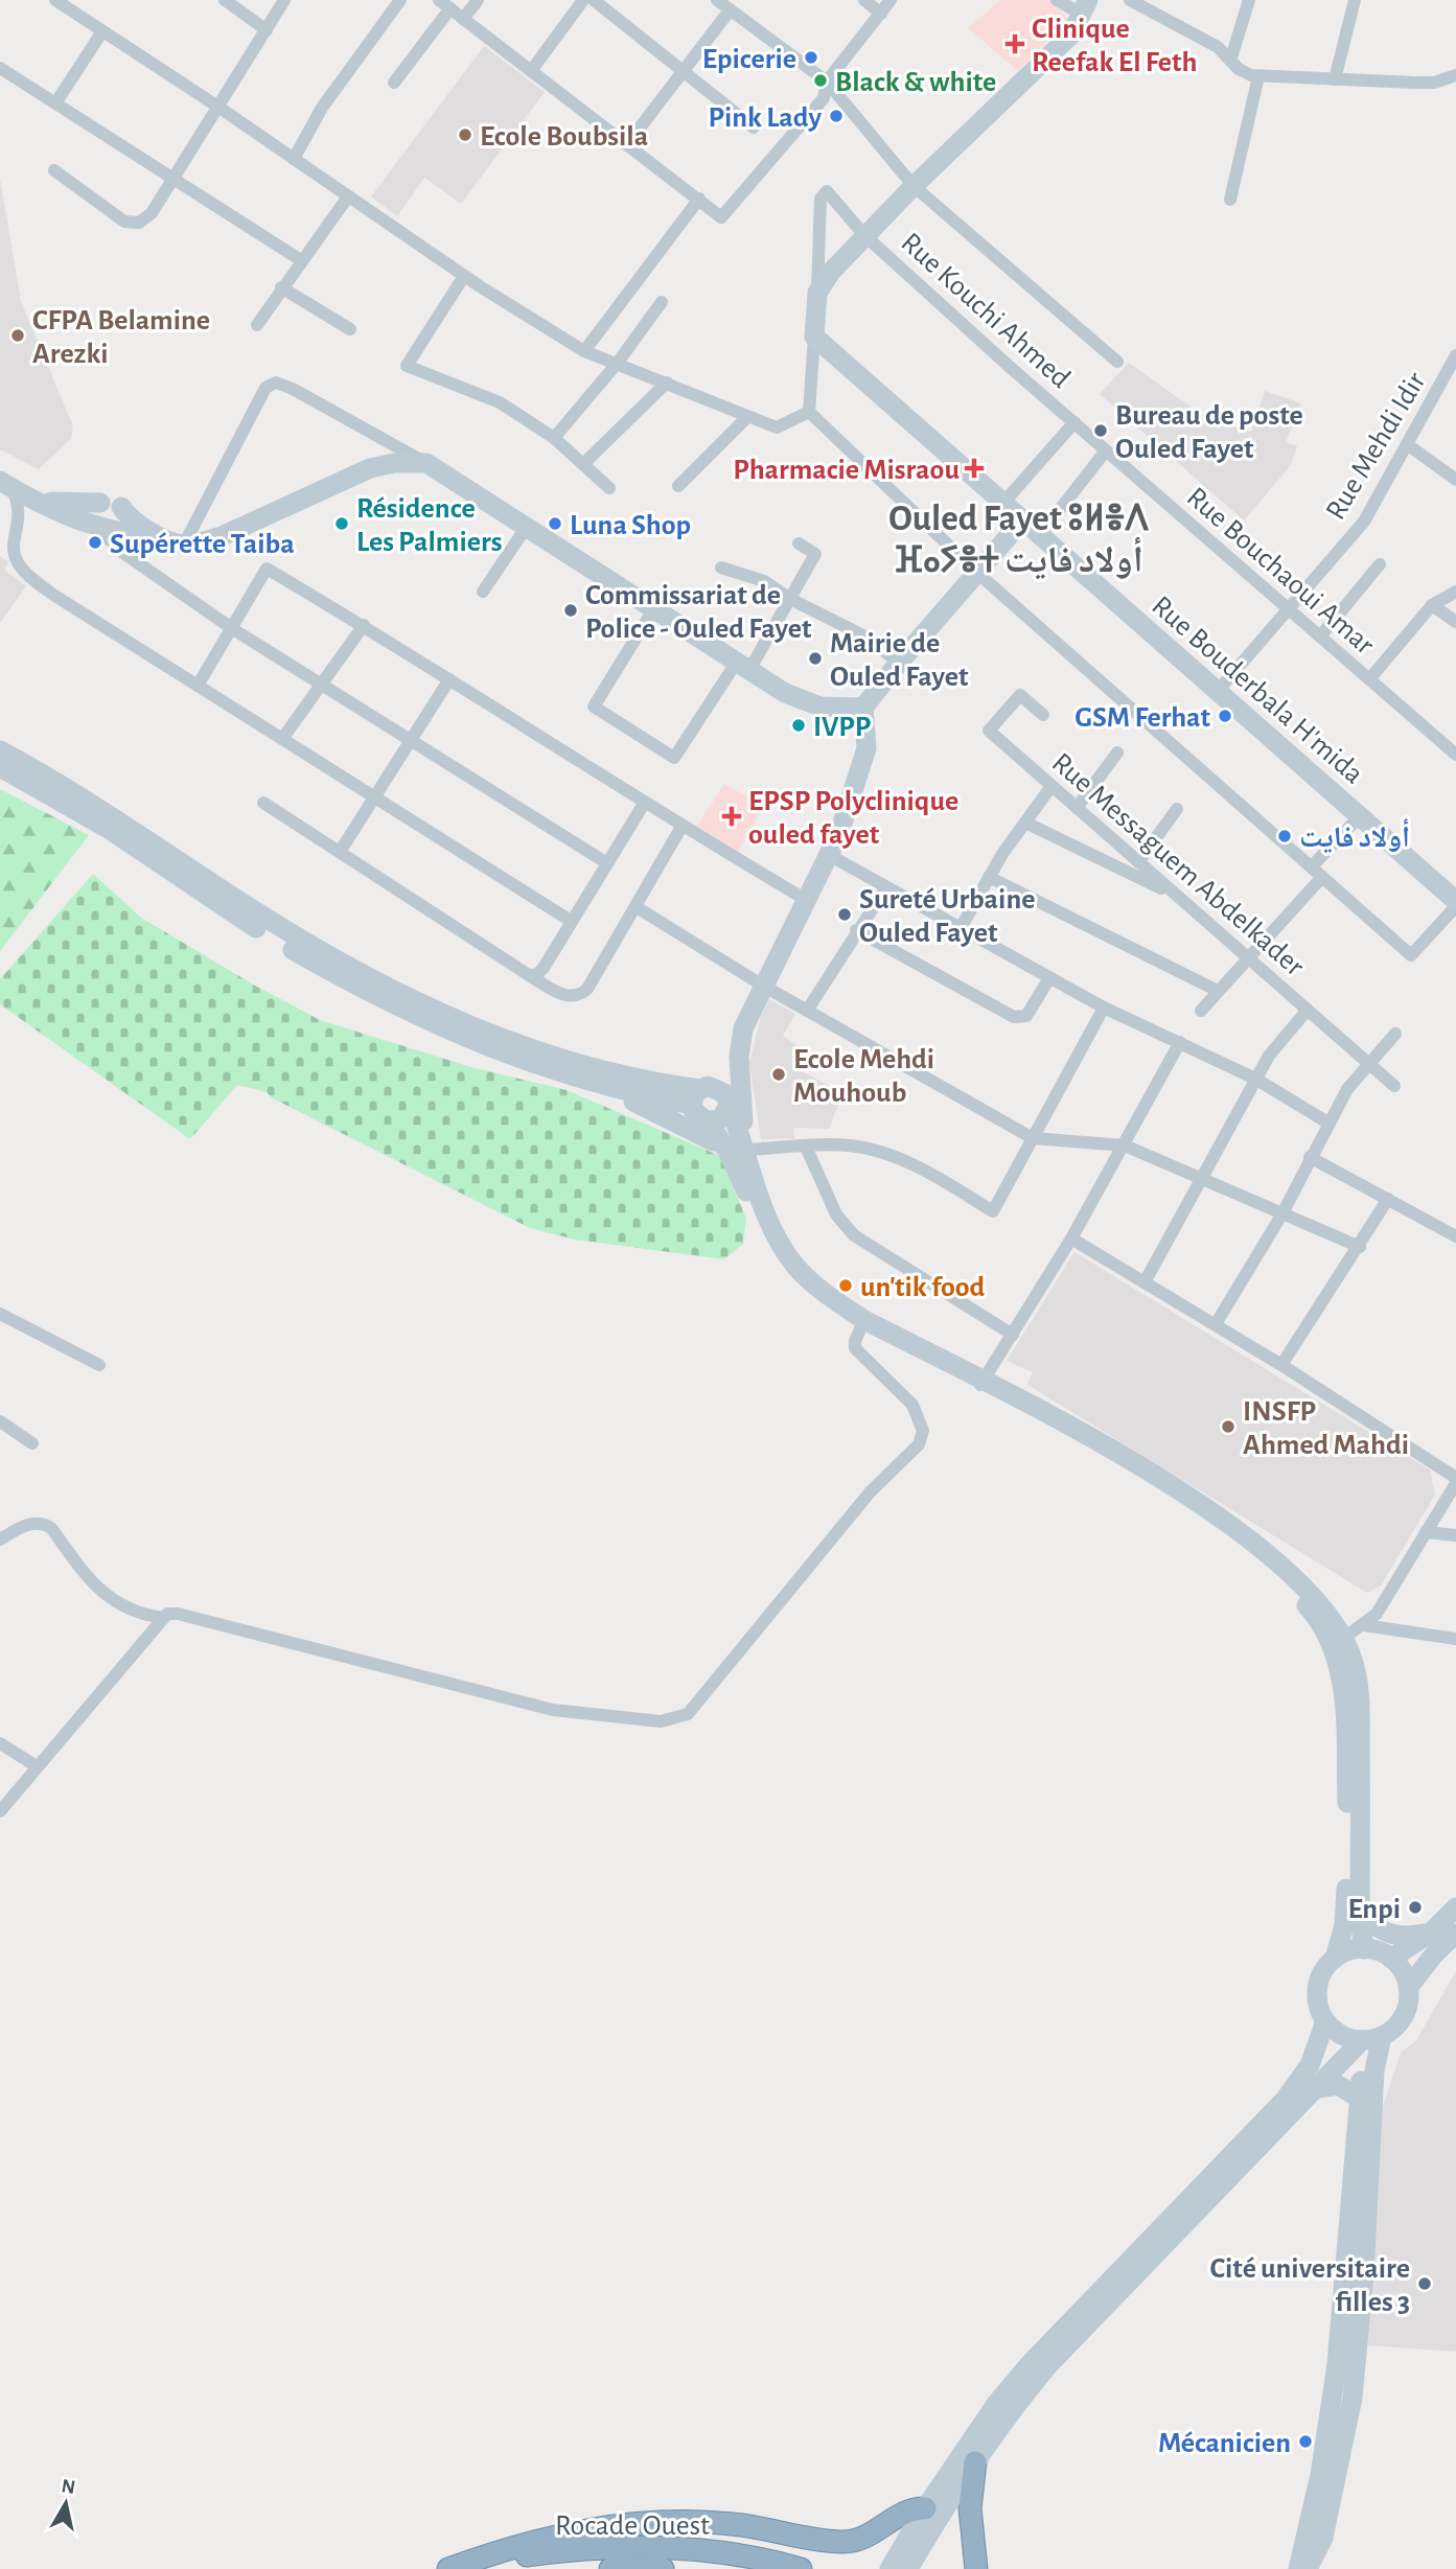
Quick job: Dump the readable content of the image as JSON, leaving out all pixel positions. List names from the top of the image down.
{
  "streets": {
    "highway": ["Rocade Ouest"],
    "main road": ["Rue Bouderbala H'mida"],
    "street": [
      "Rue Kouchi Ahmed",
      "Rue Mehdi Idir",
      "Rue Bouchaoui Amar",
      "Rue Messaguem Abdelkader"
    ]
  },
  "crossings": [
    ["Rue Kouchi Ahmed", "Rue Bouchaoui Amar"],
    ["Rue Mehdi Idir", "Rue Bouchaoui Amar"],
    ["Rue Mehdi Idir", "Rue Bouderbala H'mida"]
  ],
  "districts": ["Ouled Fayet ⵓⵍⴻⴷ ⴼⴰⵢⴻⵜ أولاد فايت"],
  "places": {
    "health": ["Clinique Reefak El Feth", "Pharmacie Misraou", "EPSP Polyclinique ouled fayet"],
    "other": [
      "Epicerie",
      "Black & white",
      "Pink Lady",
      "Ecole Boubsila",
      "CFPA Belamine Arezki",
      "Bureau de poste Ouled Fayet",
      "Résidence Les Palmiers",
      "Luna Shop",
      "Supérette Taiba",
      "Commissariat de Police - Ouled Fayet",
      "Mairie de Ouled Fayet",
      "GSM Ferhat",
      "IVPP",
      "أولاد فايت",
      "Sureté Urbaine Ouled Fayet",
      "Ecole Mehdi Mouhoub",
      "un'tik food",
      "INSFP Ahmed Mahdi",
      "Enpi",
      "Cité universitaire filles 3",
      "Mécanicien"
    ]
  },
  "north": "top"
}
